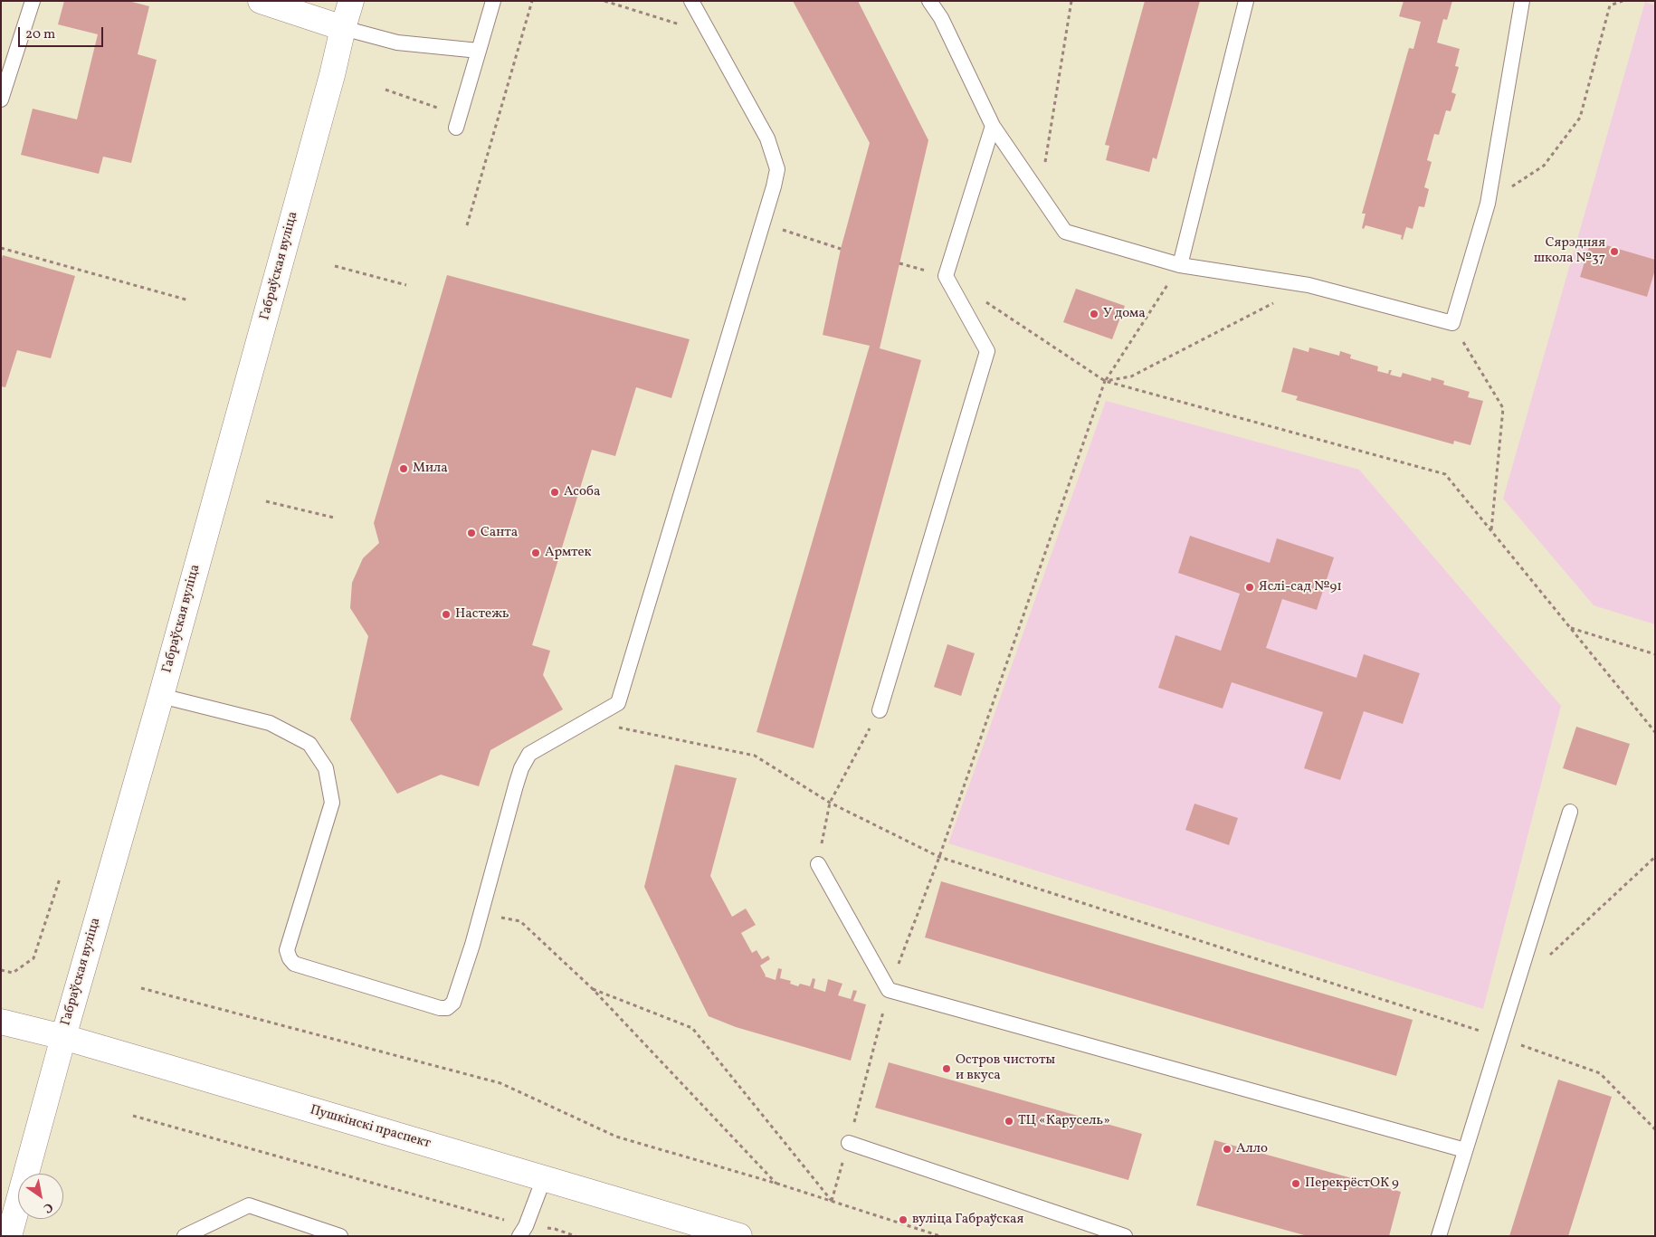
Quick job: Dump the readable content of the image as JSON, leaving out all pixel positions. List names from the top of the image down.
{
  "streets": {
    "main road": ["Габраўская вуліца", "Пушкінскі праспект"]
  },
  "crossings": [
    ["Габраўская вуліца", "Пушкінскі праспект"]
  ],
  "places": [
    "Сярэдняя школа №37",
    "У дома",
    "Мила",
    "Асоба",
    "Санта",
    "Армтек",
    "Яслі-сад №91",
    "Настежь",
    "Остров чистоты и вкуса",
    "ТЦ «Карусель»",
    "Алло",
    "ПерекрёстОК 9",
    "вуліца Габраўская"
  ],
  "scale_bar": "20 m",
  "north": "bottom right"
}
